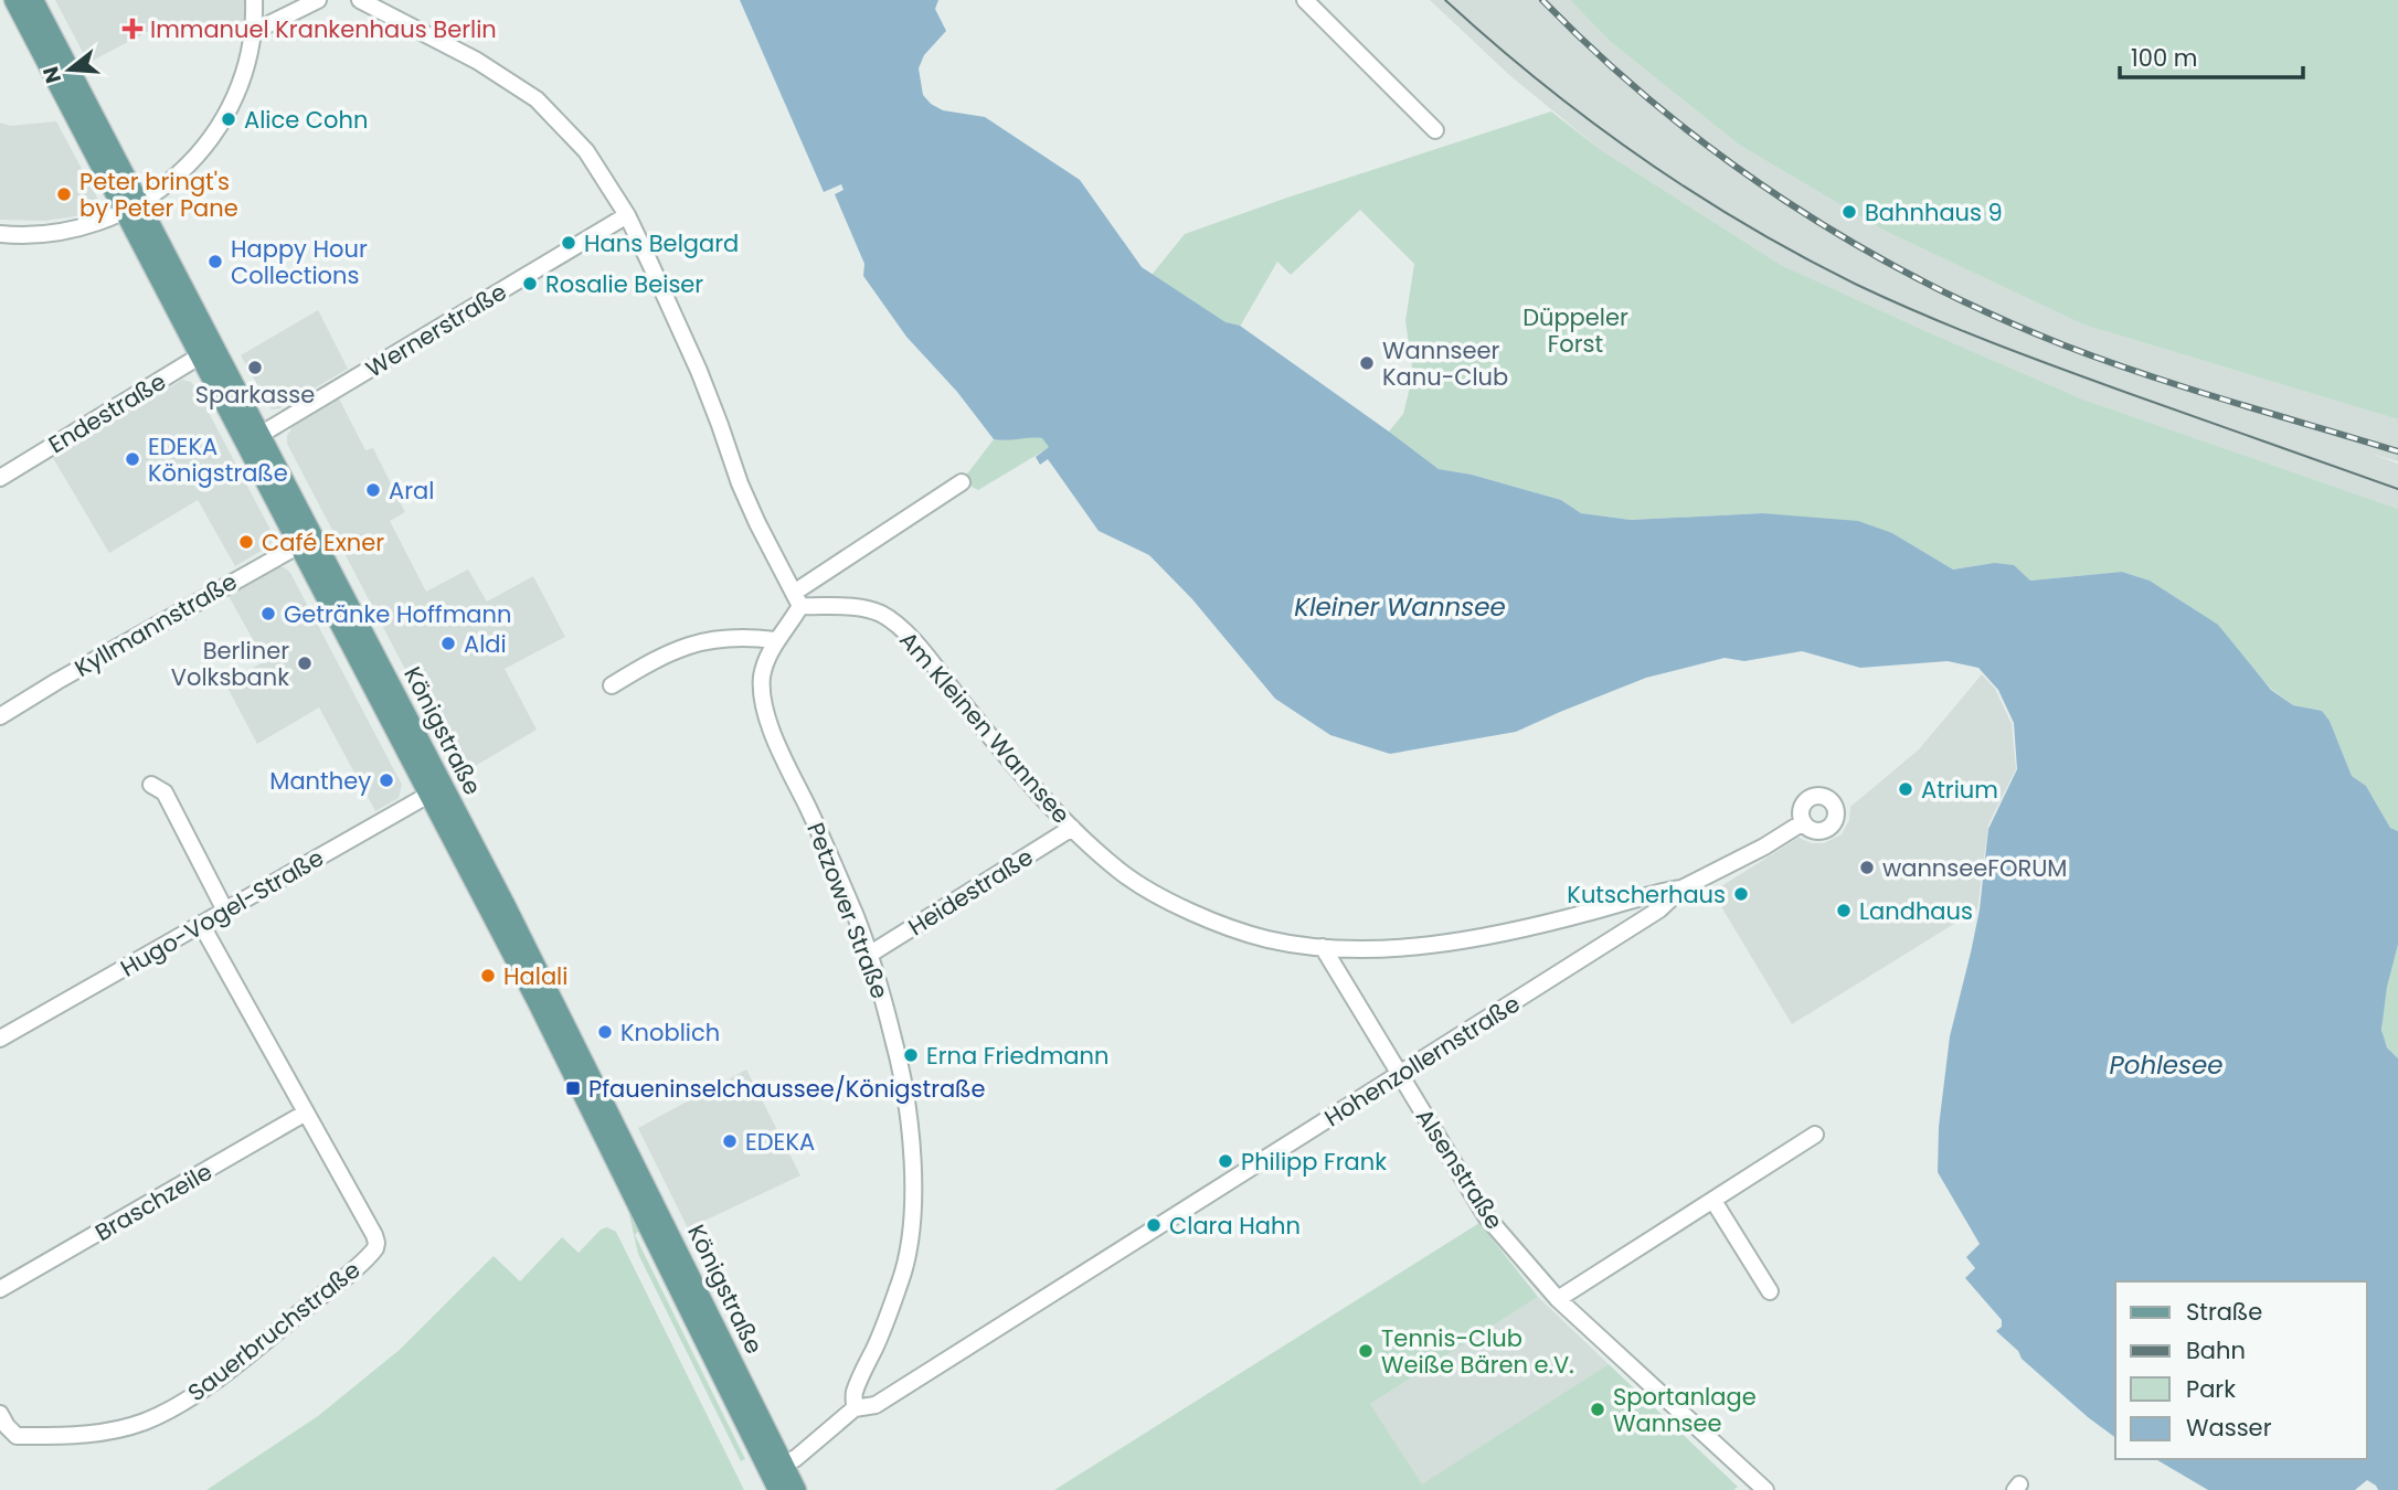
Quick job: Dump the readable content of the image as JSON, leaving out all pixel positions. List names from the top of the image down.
{
  "streets": {
    "main road": ["Königstraße"],
    "street": [
      "Wernerstraße",
      "Endestraße",
      "Kyllmannstraße",
      "Am Kleinen Wannsee",
      "Heidestraße",
      "Petzower Straße",
      "Hugo-Vogel-Straße",
      "Hohenzollernstraße",
      "Alsenstraße",
      "Braschzeile",
      "Sauerbruchstraße"
    ]
  },
  "crossings": [
    ["Wernerstraße", "Königstraße"],
    ["Endestraße", "Königstraße"],
    ["Kyllmannstraße", "Königstraße"],
    ["Am Kleinen Wannsee", "Heidestraße"],
    ["Am Kleinen Wannsee", "Petzower Straße"],
    ["Am Kleinen Wannsee", "Hohenzollernstraße"],
    ["Am Kleinen Wannsee", "Alsenstraße"],
    ["Königstraße", "Hugo-Vogel-Straße"],
    ["Königstraße", "Hohenzollernstraße"],
    ["Heidestraße", "Petzower Straße"],
    ["Petzower Straße", "Hohenzollernstraße"],
    ["Hugo-Vogel-Straße", "Sauerbruchstraße"],
    ["Hohenzollernstraße", "Alsenstraße"],
    ["Braschzeile", "Sauerbruchstraße"]
  ],
  "water": ["Kleiner Wannsee", "Pohlesee"],
  "parks": ["Düppeler Forst"],
  "places": {
    "health": ["Immanuel Krankenhaus Berlin"],
    "other": [
      "Alice Cohn",
      "Peter bringt's by Peter Pane",
      "Bahnhaus 9",
      "Hans Belgard",
      "Happy Hour Collections",
      "Rosalie Beiser",
      "Wannseer Kanu-Club",
      "Sparkasse",
      "EDEKA Königstraße",
      "Aral",
      "Café Exner",
      "Getränke Hoffmann",
      "Aldi",
      "Berliner Volksbank",
      "Manthey",
      "Atrium",
      "wannseeFORUM",
      "Kutscherhaus",
      "Landhaus",
      "Halali",
      "Knoblich",
      "Erna Friedmann",
      "EDEKA",
      "Philipp Frank",
      "Clara Hahn",
      "Tennis-Club Weiße Bären e.V.",
      "Sportanlage Wannsee"
    ],
    "transit": ["Pfaueninselchaussee/Königstraße"]
  },
  "legend": [
    "Straße",
    "Bahn",
    "Park",
    "Wasser"
  ],
  "scale_bar": "100 m",
  "north": "left"
}
